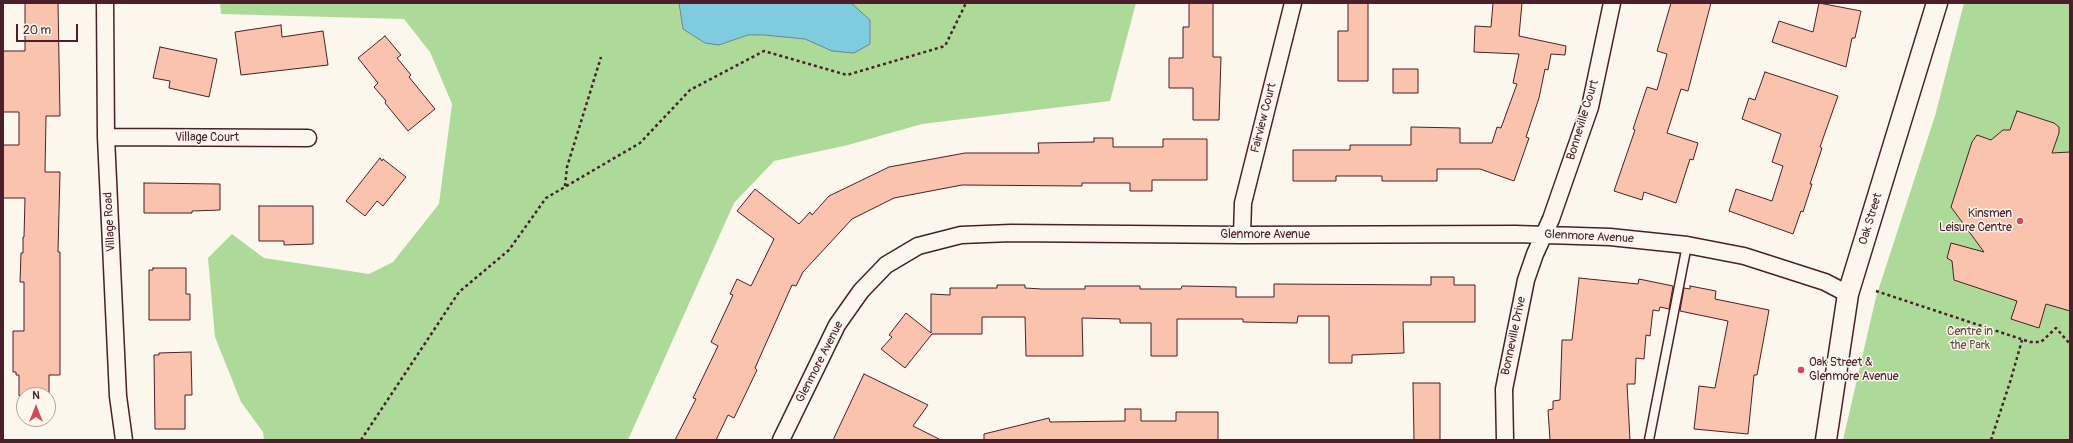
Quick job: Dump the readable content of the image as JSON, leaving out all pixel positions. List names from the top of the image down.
{
  "streets": {
    "street": [
      "Fairview Court",
      "Bonneville Court",
      "Village Court",
      "Oak Street",
      "Village Road",
      "Glenmore Avenue",
      "Bonneville Drive"
    ]
  },
  "crossings": [
    ["Fairview Court", "Glenmore Avenue"],
    ["Bonneville Court", "Glenmore Avenue"],
    ["Bonneville Court", "Bonneville Drive"],
    ["Village Court", "Village Road"],
    ["Oak Street", "Glenmore Avenue"],
    ["Glenmore Avenue", "Bonneville Drive"]
  ],
  "parks": ["Centre in the Park"],
  "places": ["Kinsmen Leisure Centre", "Oak Street & Glenmore Avenue"],
  "scale_bar": "20 m",
  "north": "top"
}
